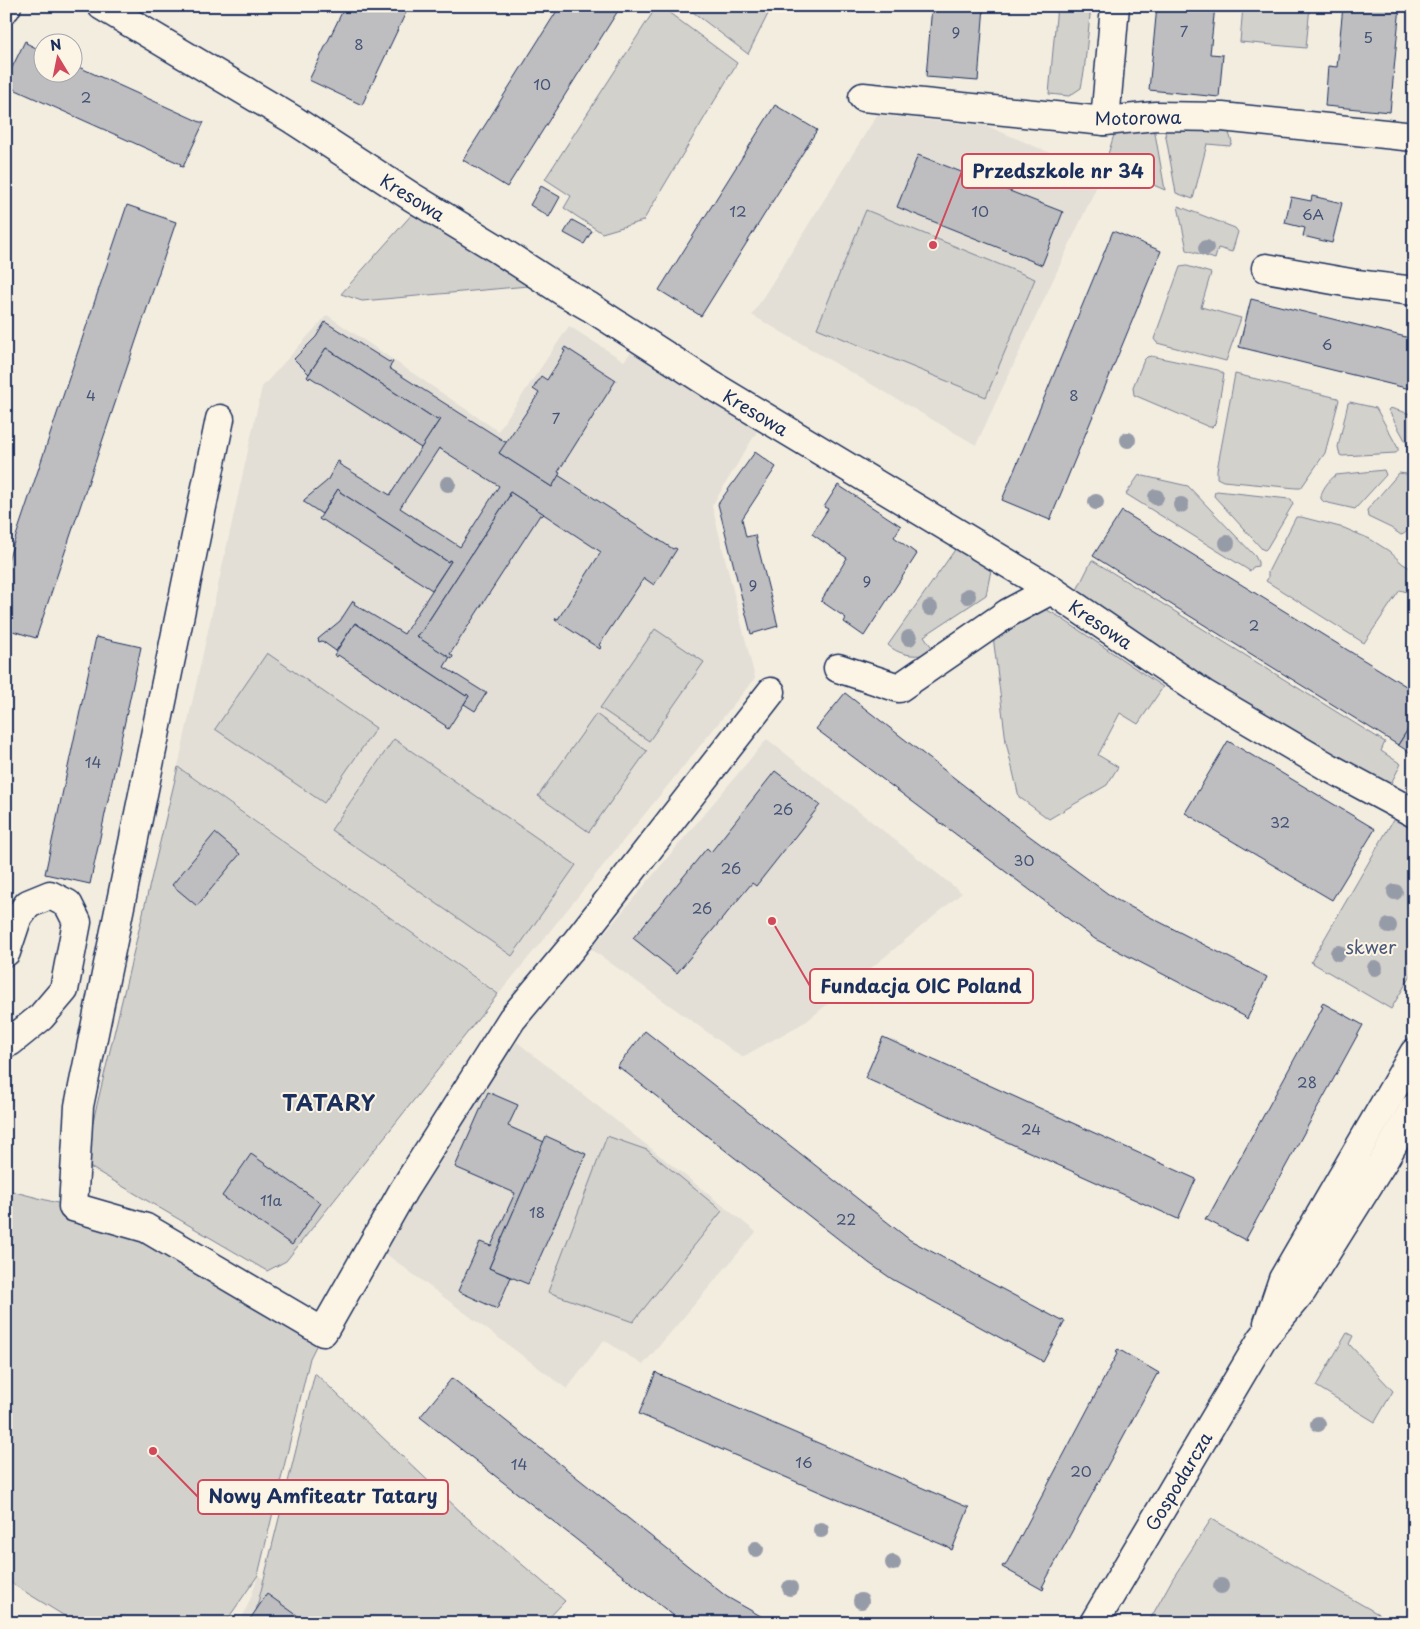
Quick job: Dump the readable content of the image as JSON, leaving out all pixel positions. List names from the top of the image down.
{
  "streets": {
    "street": ["Motorowa", "Kresowa", "Gospodarcza"]
  },
  "districts": ["TATARY"],
  "parks": ["skwer"],
  "places": ["Przedszkole nr 34", "Fundacja OIC Poland", "Nowy Amfiteatr Tatary"],
  "house_numbers": [
    "7",
    "9",
    "5",
    "8",
    "10",
    "2",
    "12",
    "10",
    "6A",
    "6",
    "4",
    "8",
    "7",
    "9",
    "9",
    "2",
    "14",
    "26",
    "32",
    "30",
    "26",
    "26",
    "28",
    "24",
    "11a",
    "18",
    "22",
    "16",
    "14",
    "20"
  ],
  "north": "top"
}
